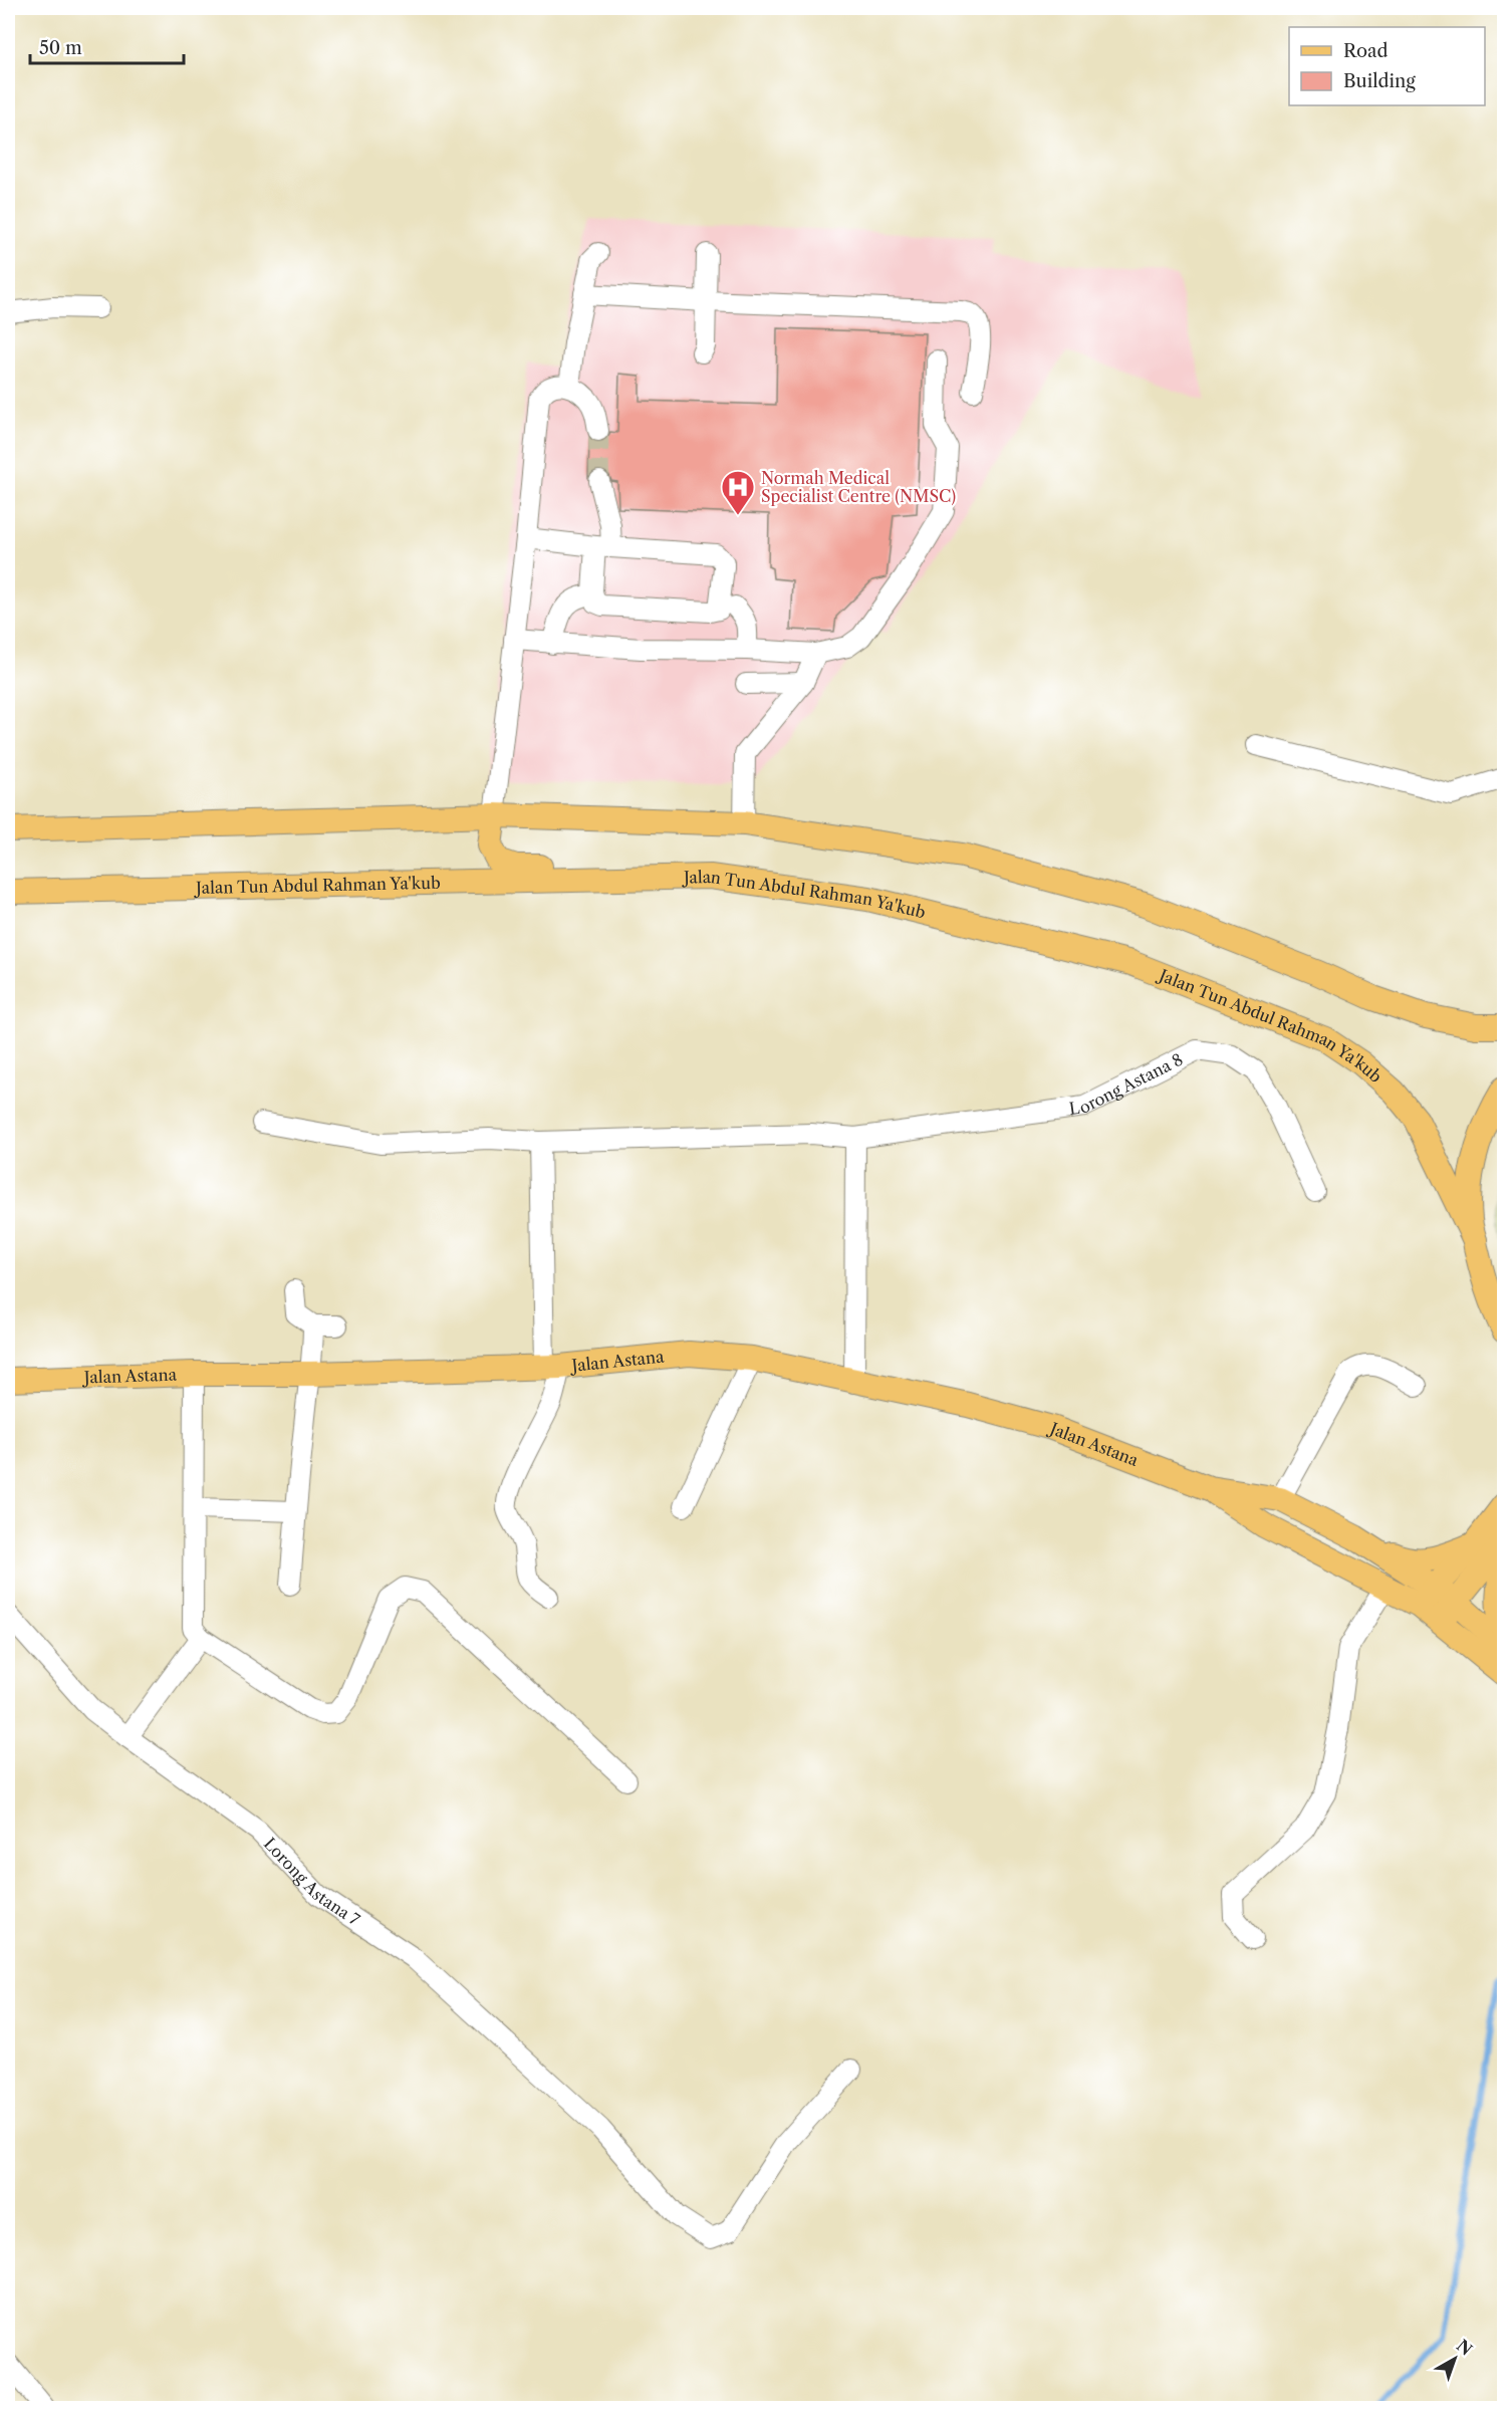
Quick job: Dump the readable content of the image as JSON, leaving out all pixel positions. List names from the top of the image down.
{
  "streets": {
    "main road": ["Jalan Tun Abdul Rahman Ya'kub", "Jalan Astana"],
    "street": ["Lorong Astana 8", "Lorong Astana 7"]
  },
  "places": {
    "hospital": ["Normah Medical Specialist Centre (NMSC)"]
  },
  "legend": ["Road", "Building"],
  "scale_bar": "50 m",
  "north": "top right"
}
